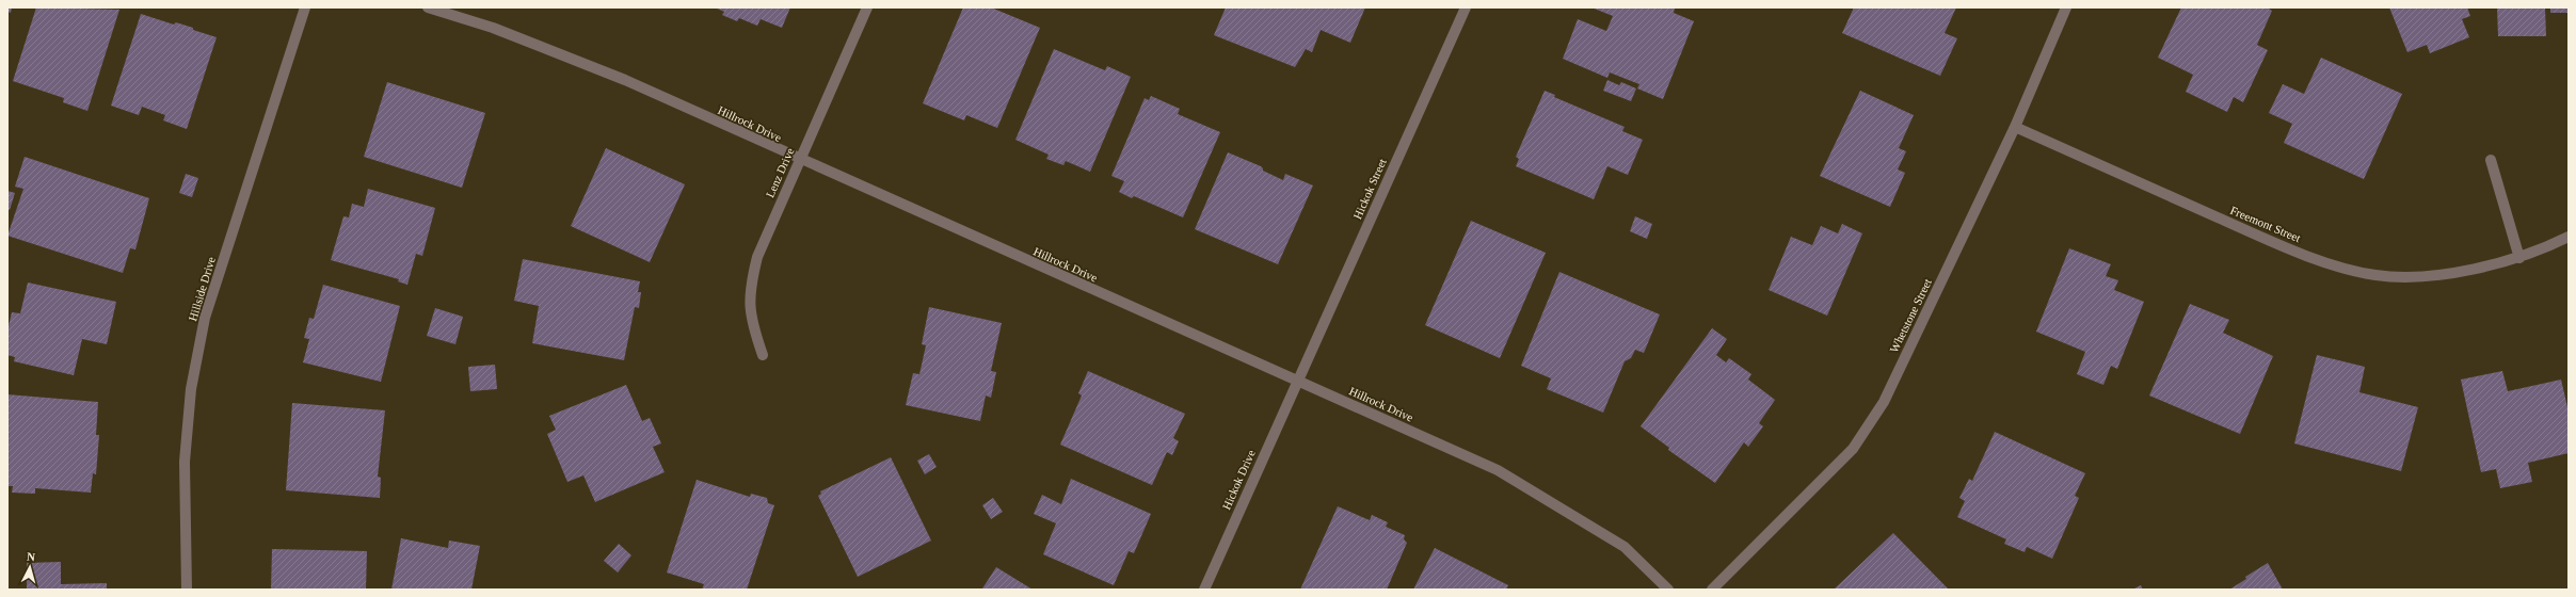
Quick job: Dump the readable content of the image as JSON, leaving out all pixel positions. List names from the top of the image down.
{
  "streets": {
    "street": [
      "Hillrock Drive",
      "Lenz Drive",
      "Hickok Street",
      "Freemont Street",
      "Hillside Drive",
      "Whetstone Street",
      "Hickok Drive"
    ]
  },
  "crossings": [
    ["Hillrock Drive", "Lenz Drive"],
    ["Hillrock Drive", "Hickok Street"],
    ["Hillrock Drive", "Hickok Drive"],
    ["Hickok Street", "Hickok Drive"],
    ["Freemont Street", "Whetstone Street"]
  ],
  "north": "top"
}
